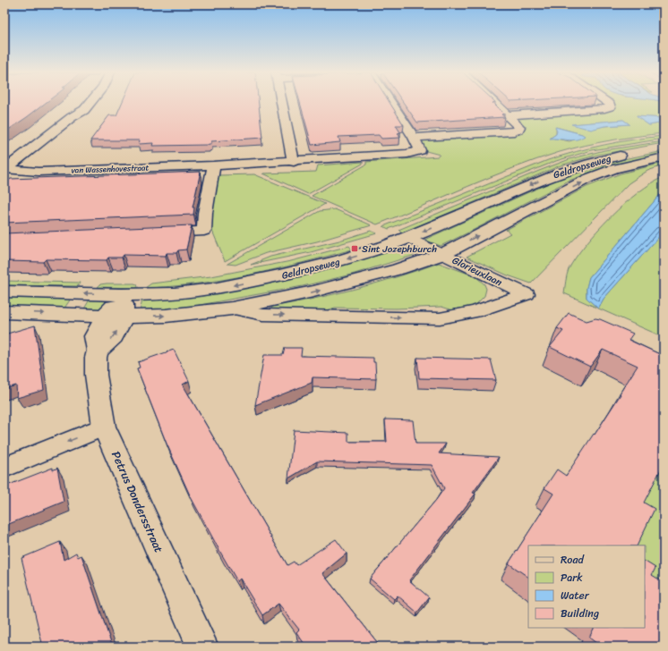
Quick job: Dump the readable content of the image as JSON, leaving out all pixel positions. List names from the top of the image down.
{
  "streets": {
    "main road": ["Geldropseweg", "Petrus Dondersstraat"],
    "street": ["van Wassenhovestraat", "Glorieuxlaan"]
  },
  "crossings": [
    ["Geldropseweg", "Glorieuxlaan"],
    ["Geldropseweg", "Petrus Dondersstraat"]
  ],
  "places": {
    "transit": ["Sint Jozephburch"]
  },
  "legend": [
    "Road",
    "Park",
    "Water",
    "Building"
  ]
}
